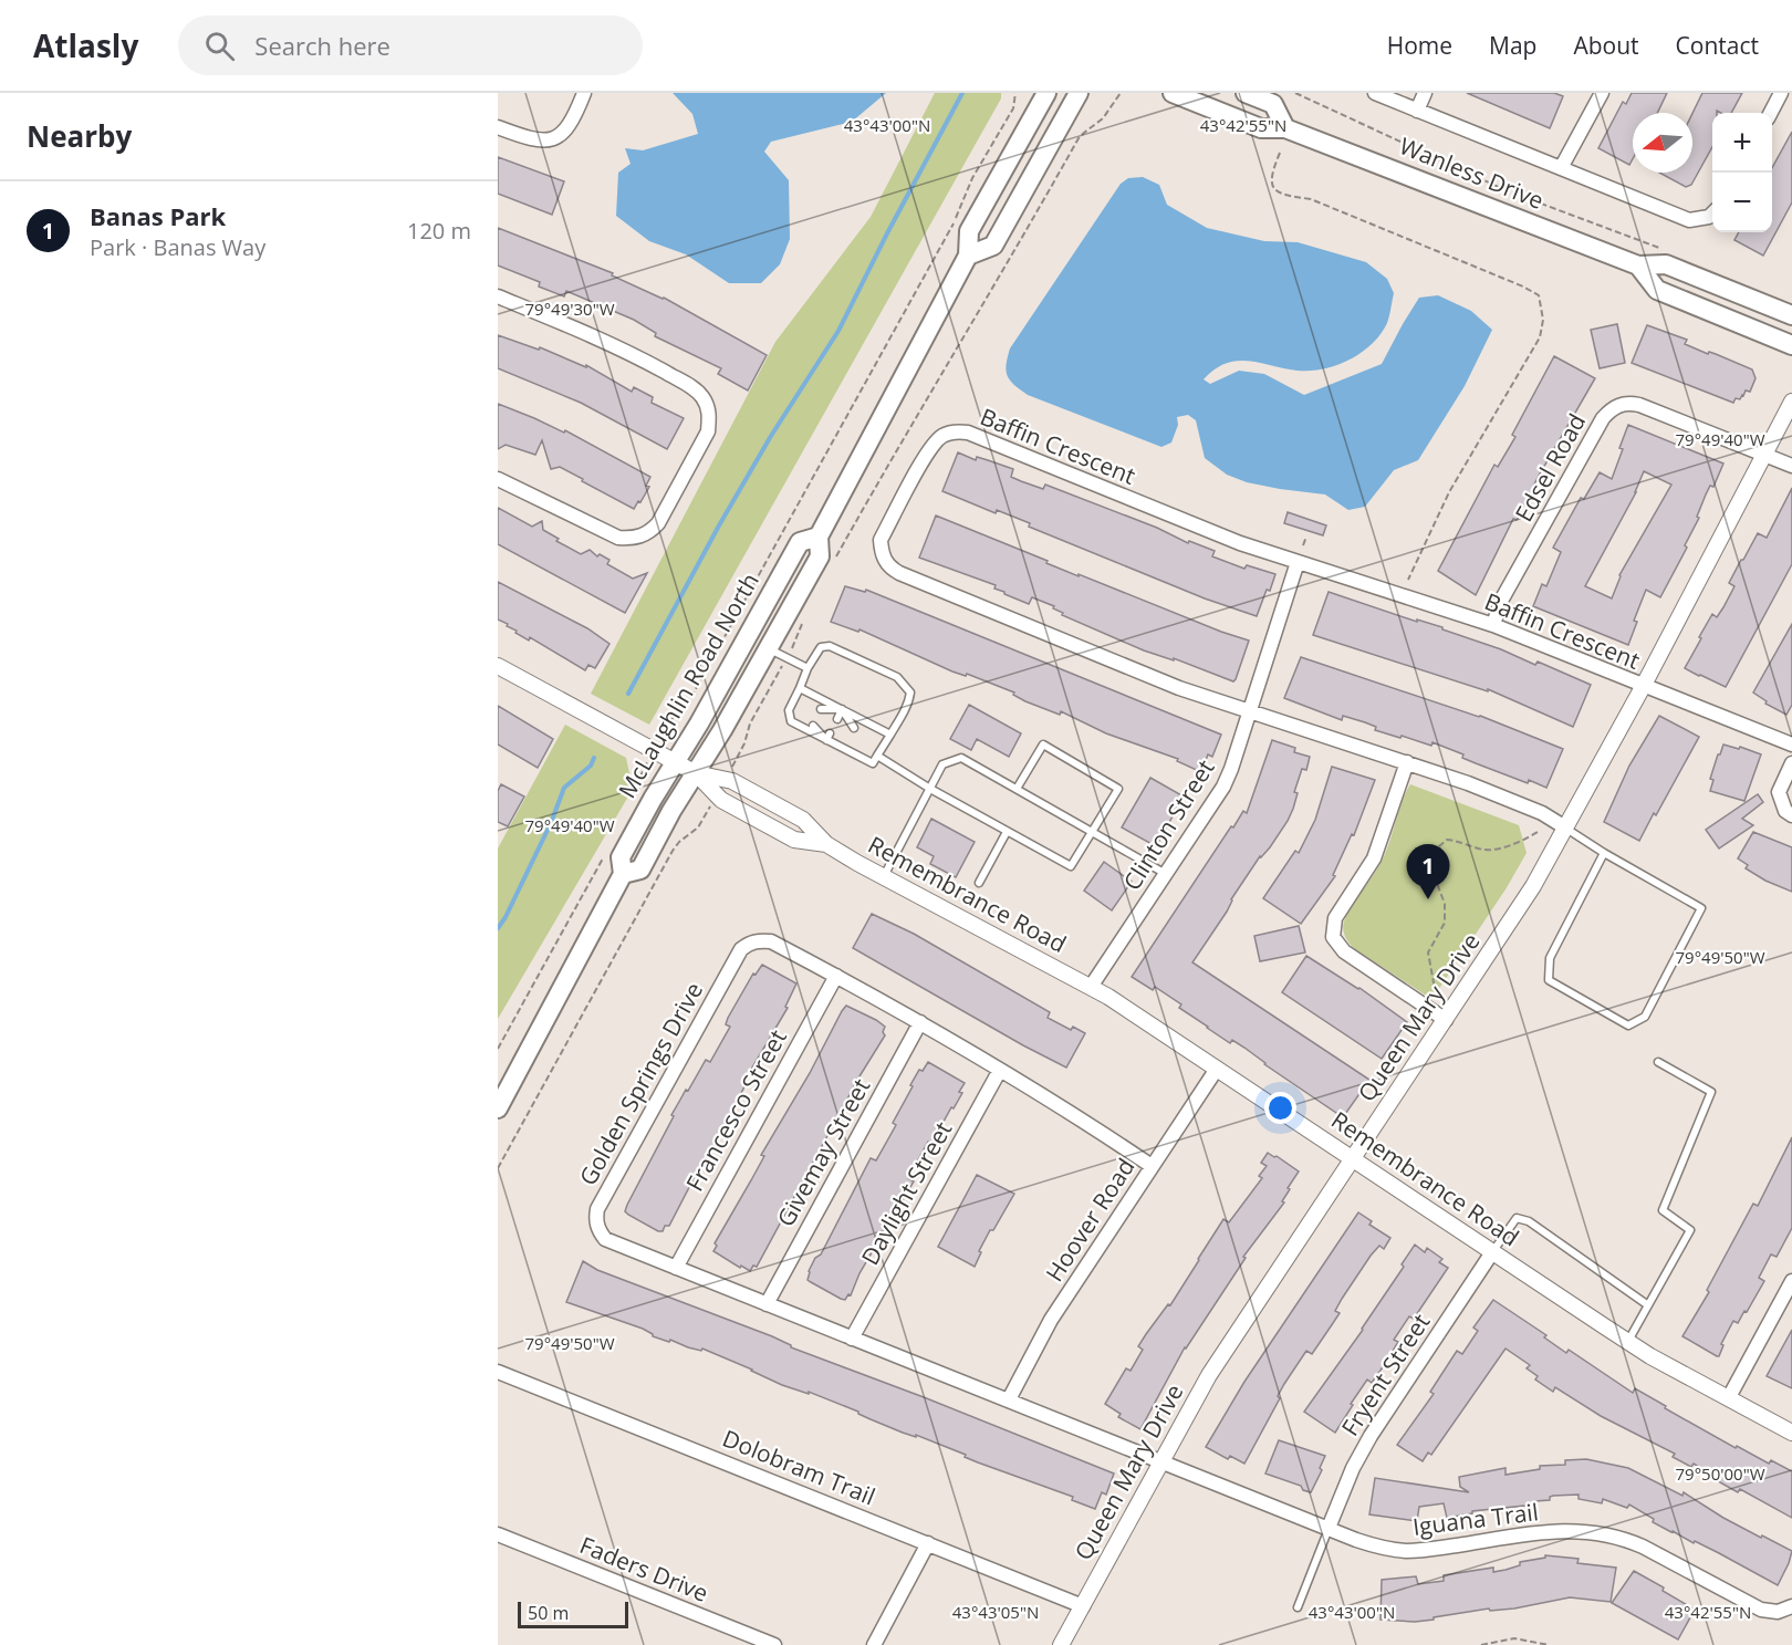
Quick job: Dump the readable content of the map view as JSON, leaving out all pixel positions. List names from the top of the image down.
{
  "streets": {
    "main road": ["Wanless Drive", "McLaughlin Road North"],
    "street": [
      "Baffin Crescent",
      "Edsel Road",
      "Clinton Street",
      "Remembrance Road",
      "Queen Mary Drive",
      "Golden Springs Drive",
      "Francesco Street",
      "Givemay Street",
      "Daylight Street",
      "Hoover Road",
      "Fryent Street",
      "Dolobram Trail",
      "Iguana Trail",
      "Faders Drive"
    ]
  },
  "crossings": [
    ["Baffin Crescent", "Edsel Road"],
    ["Baffin Crescent", "Clinton Street"],
    ["Baffin Crescent", "Queen Mary Drive"],
    ["Edsel Road", "Queen Mary Drive"],
    ["McLaughlin Road North", "Remembrance Road"],
    ["Clinton Street", "Remembrance Road"],
    ["Remembrance Road", "Queen Mary Drive"],
    ["Remembrance Road", "Hoover Road"],
    ["Remembrance Road", "Fryent Street"],
    ["Queen Mary Drive", "Golden Springs Drive"],
    ["Queen Mary Drive", "Dolobram Trail"],
    ["Queen Mary Drive", "Iguana Trail"],
    ["Golden Springs Drive", "Francesco Street"],
    ["Golden Springs Drive", "Givemay Street"],
    ["Golden Springs Drive", "Daylight Street"],
    ["Golden Springs Drive", "Hoover Road"],
    ["Golden Springs Drive", "Iguana Trail"],
    ["Fryent Street", "Iguana Trail"]
  ],
  "scale_bar": "50 m",
  "north": "left",
  "page": {
    "header": "Atlasly",
    "search": "Search here",
    "nav": [
      "Home",
      "Map",
      "About",
      "Contact"
    ],
    "heading": "Nearby",
    "map_buttons": ["+", "−"],
    "list": [
      {
        "mark": "1",
        "name": "Banas Park",
        "note": "Park · Banas Way",
        "value": "120 m"
      }
    ],
    "pins": "1",
    "scale": "50 m"
  },
  "coordinates": [
    "43°43'00\"N",
    "43°42'55\"N",
    "79°49'30\"W",
    "79°49'40\"W",
    "79°49'50\"W",
    "79°50'00\"W",
    "43°43'05\"N"
  ]
}
